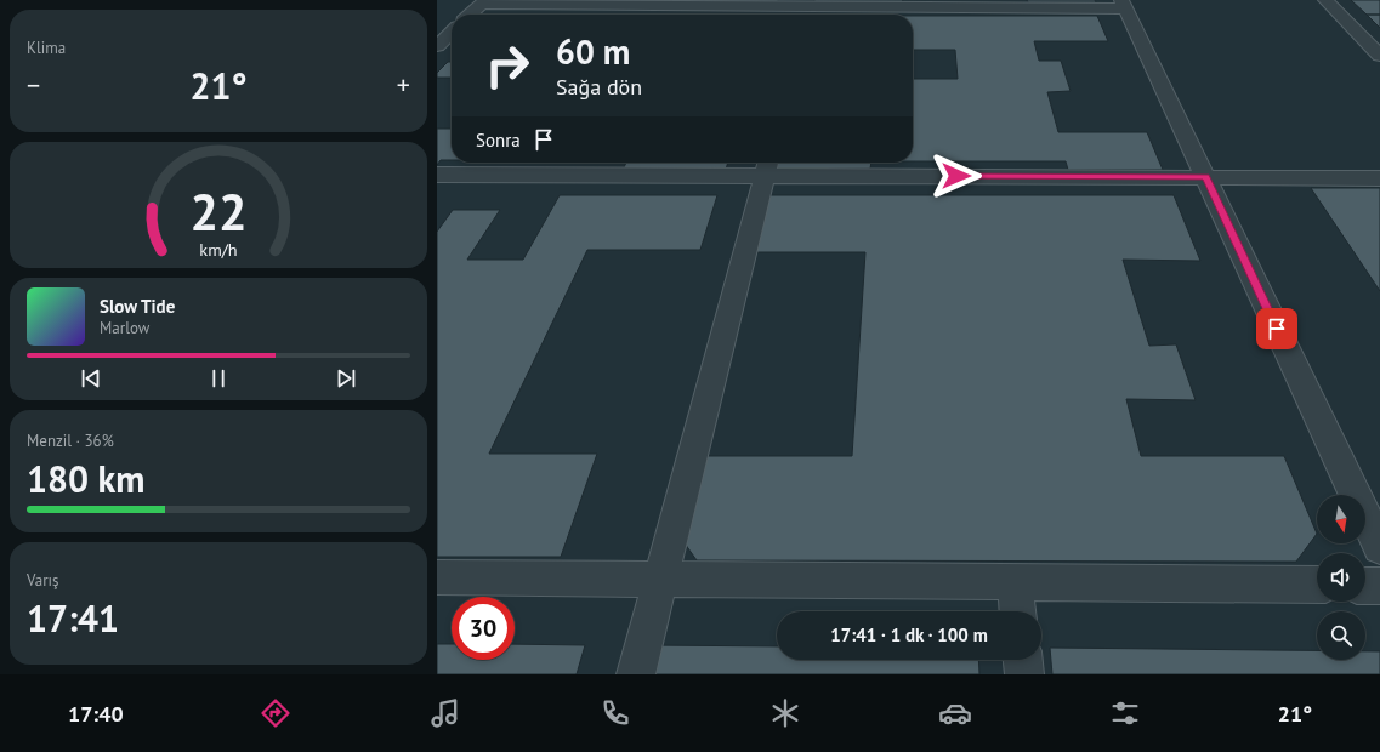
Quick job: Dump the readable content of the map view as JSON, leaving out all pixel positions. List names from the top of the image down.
{
  "north": "bottom",
  "page": {
    "tile": [
      "Klima",
      ["Menzil · 36%", "180 km"],
      ["Varış", "17:41"]
    ],
    "turn": ["60 m", "Sağa dön"],
    "heat": ["−", "21°", "+"],
    "then": "Sonra",
    "song": ["Slow Tide", "Marlow"],
    "limit": "30",
    "trip": "17:41 · 1 dk · 100 m",
    "tabs": ["17:40", "21°"],
    "gauge": ["22", "km/h"]
  }
}
